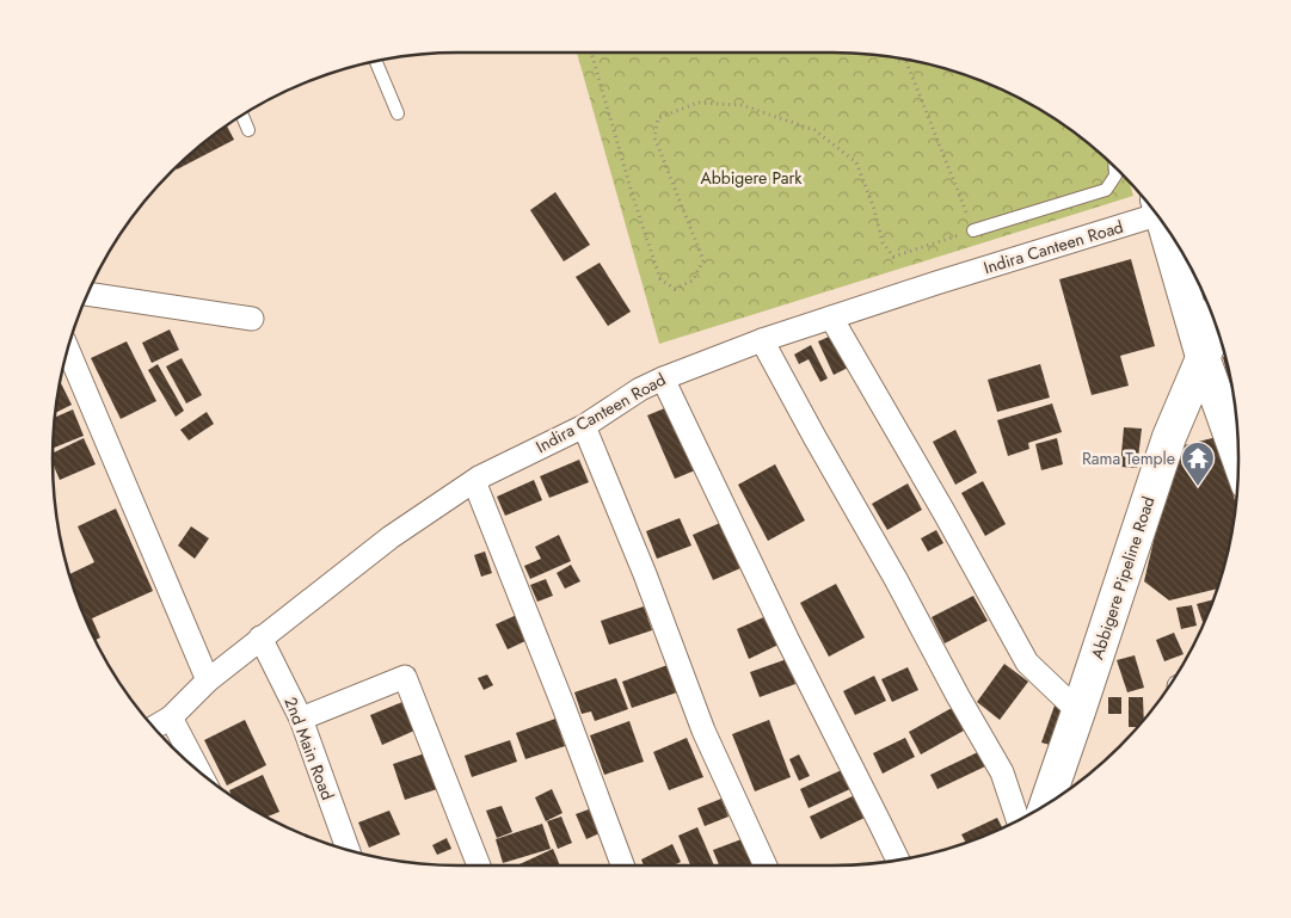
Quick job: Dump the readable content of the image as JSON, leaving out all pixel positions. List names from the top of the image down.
{
  "streets": {
    "street": ["Indira Canteen Road", "Abbigere Pipeline Road", "2nd Main Road"]
  },
  "crossings": [
    ["Indira Canteen Road", "2nd Main Road"]
  ],
  "parks": ["Abbigere Park"],
  "places": {
    "temple": ["Rama Temple"]
  }
}
